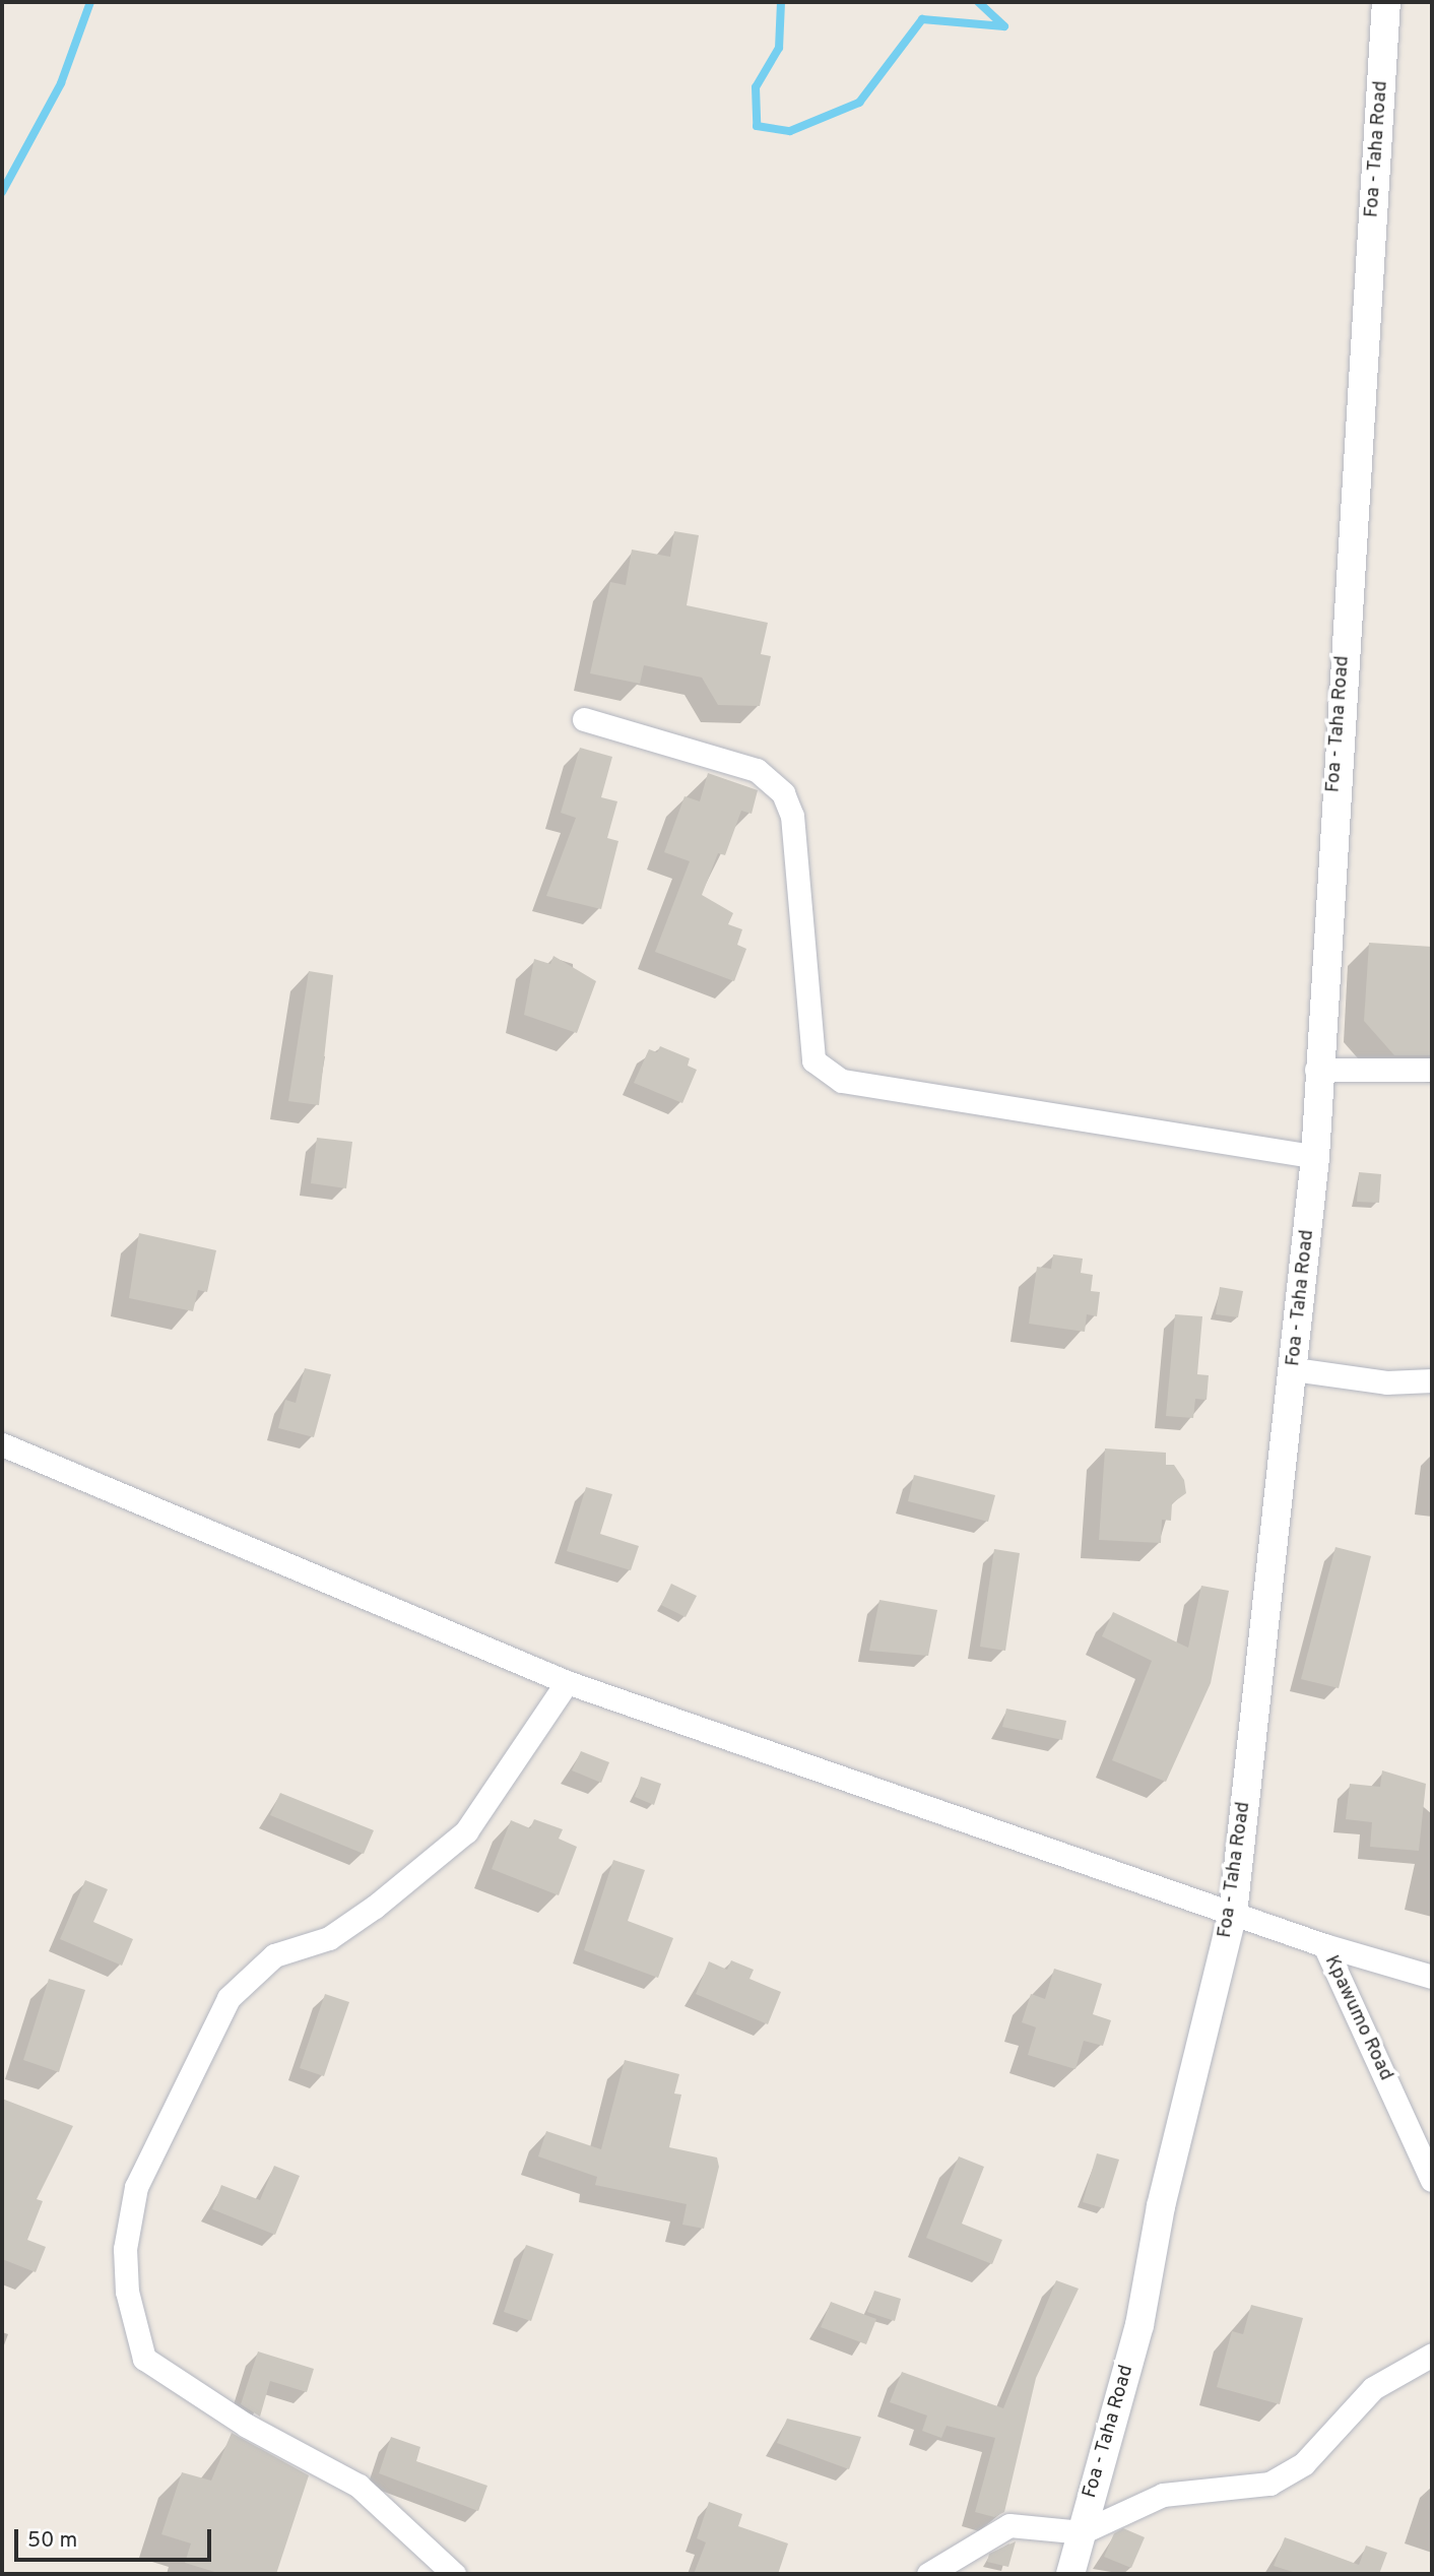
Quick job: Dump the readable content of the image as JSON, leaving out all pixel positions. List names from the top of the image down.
{
  "streets": {
    "street": ["Foa - Taha Road", "Kpawumo Road"]
  },
  "crossings": [
    ["Foa - Taha Road", "Kpawumo Road"]
  ],
  "scale_bar": "50 m"
}
